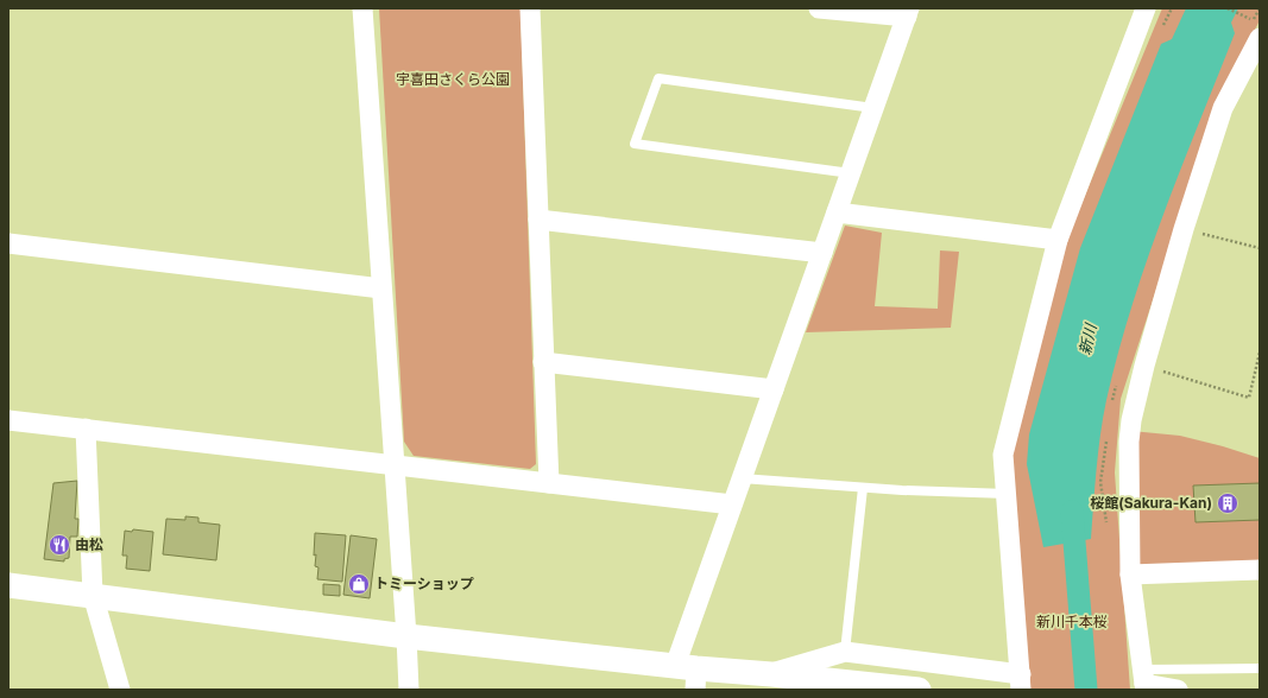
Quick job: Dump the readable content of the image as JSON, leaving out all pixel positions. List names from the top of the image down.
{
  "water": ["新川"],
  "parks": ["宇喜田さくら公園", "新川千本桜"],
  "places": {
    "building": ["桜館(Sakura-Kan)"],
    "restaurant": ["由松"],
    "shop": ["トミーショップ"]
  }
}
